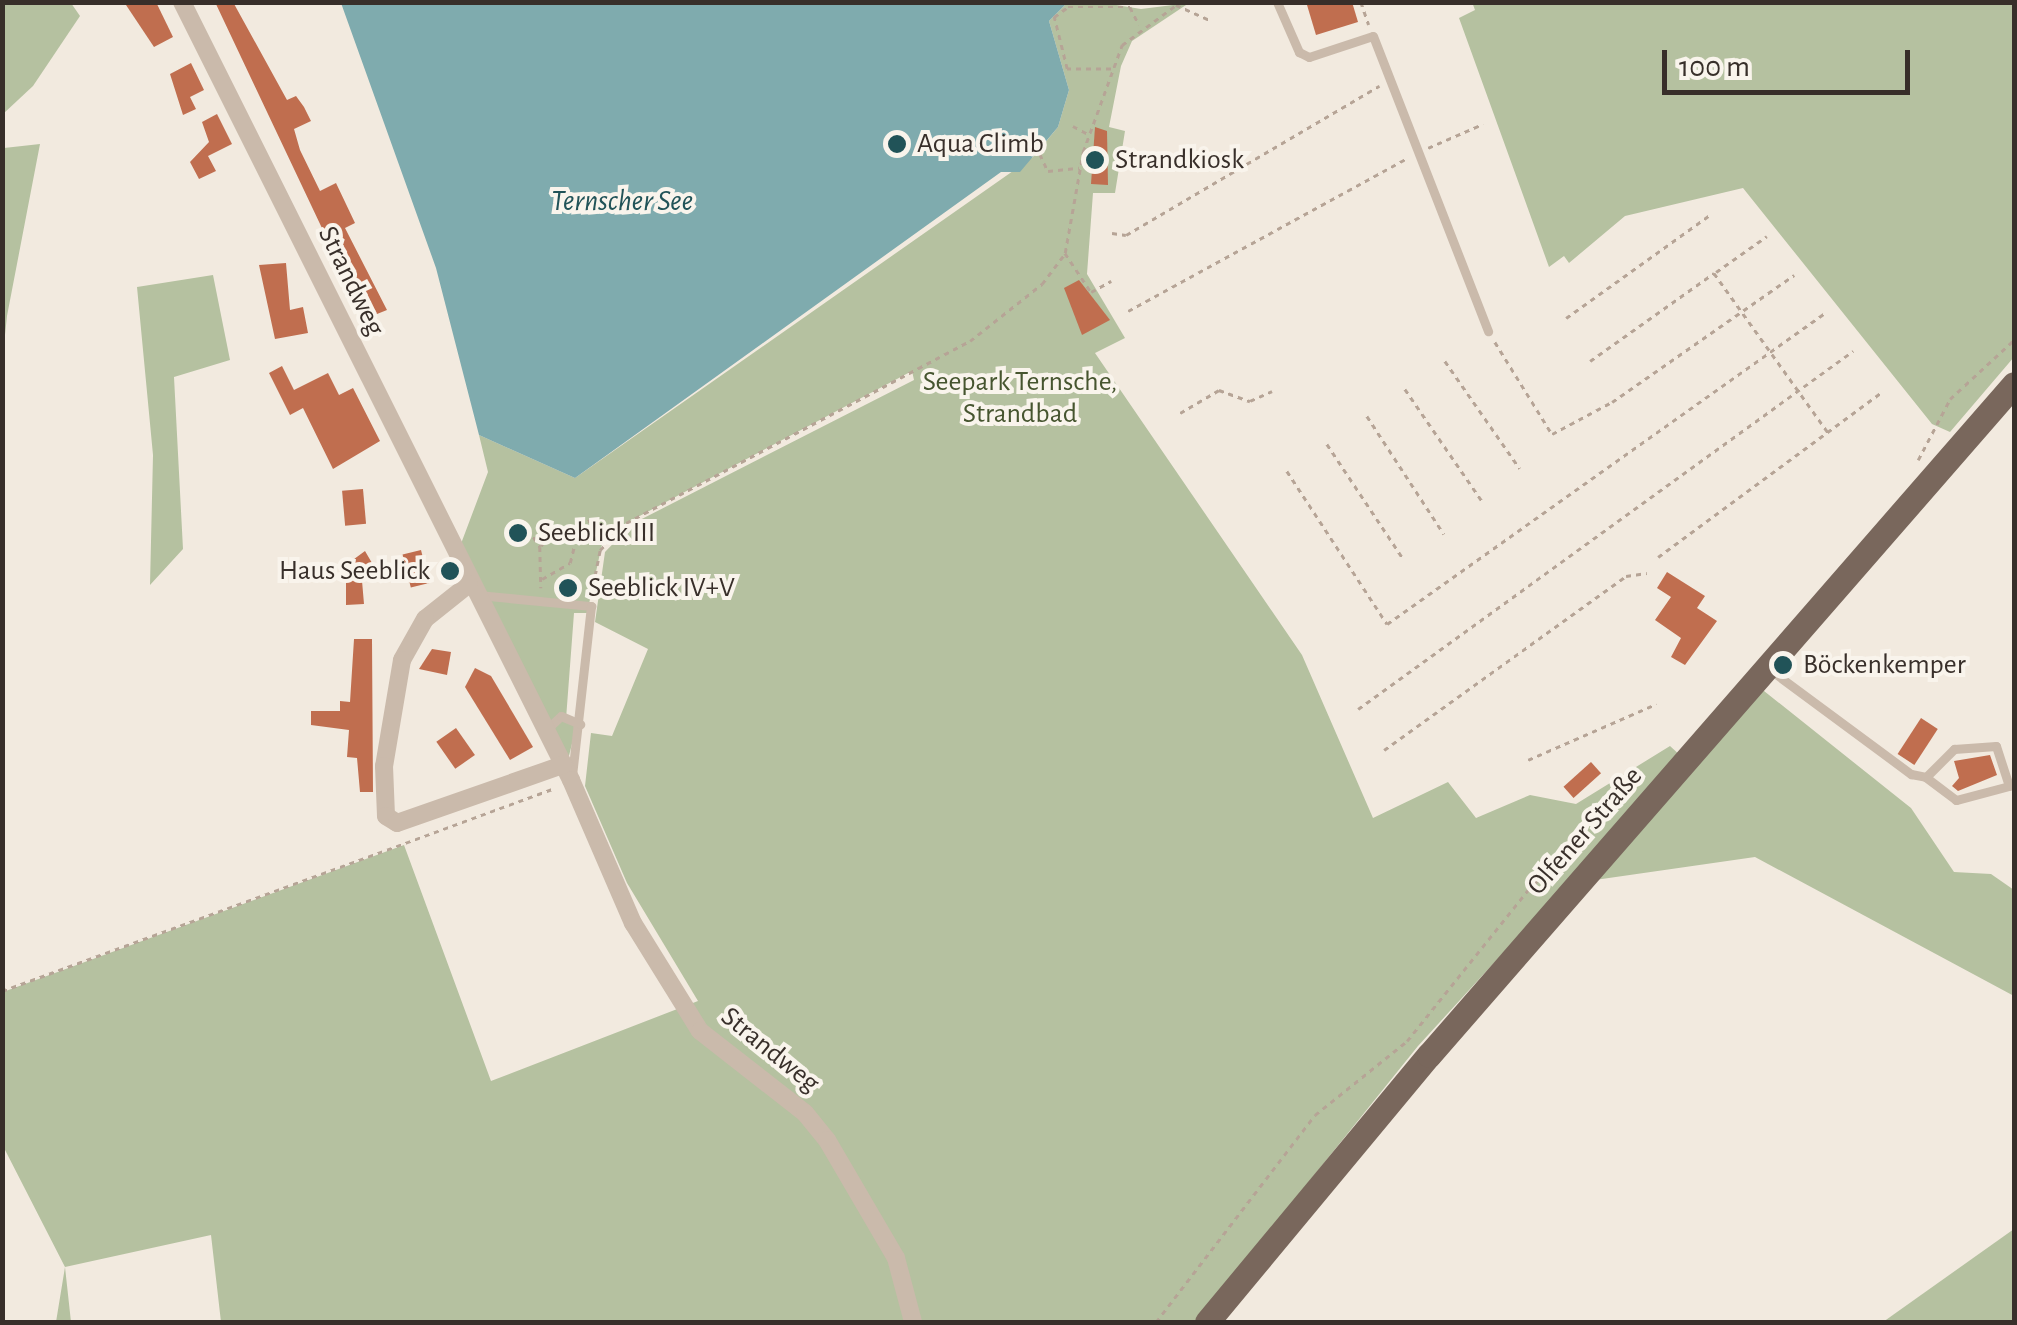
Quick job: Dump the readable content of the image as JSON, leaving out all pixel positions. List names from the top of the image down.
{
  "streets": {
    "main road": ["Olfener Straße"],
    "street": ["Strandweg"]
  },
  "water": ["Ternscher See"],
  "parks": ["Seepark Ternsche, Strandbad"],
  "places": [
    "Aqua Climb",
    "Strandkiosk",
    "Seeblick III",
    "Haus Seeblick",
    "Seeblick IV+V",
    "Böckenkemper"
  ],
  "scale_bar": "100 m"
}
